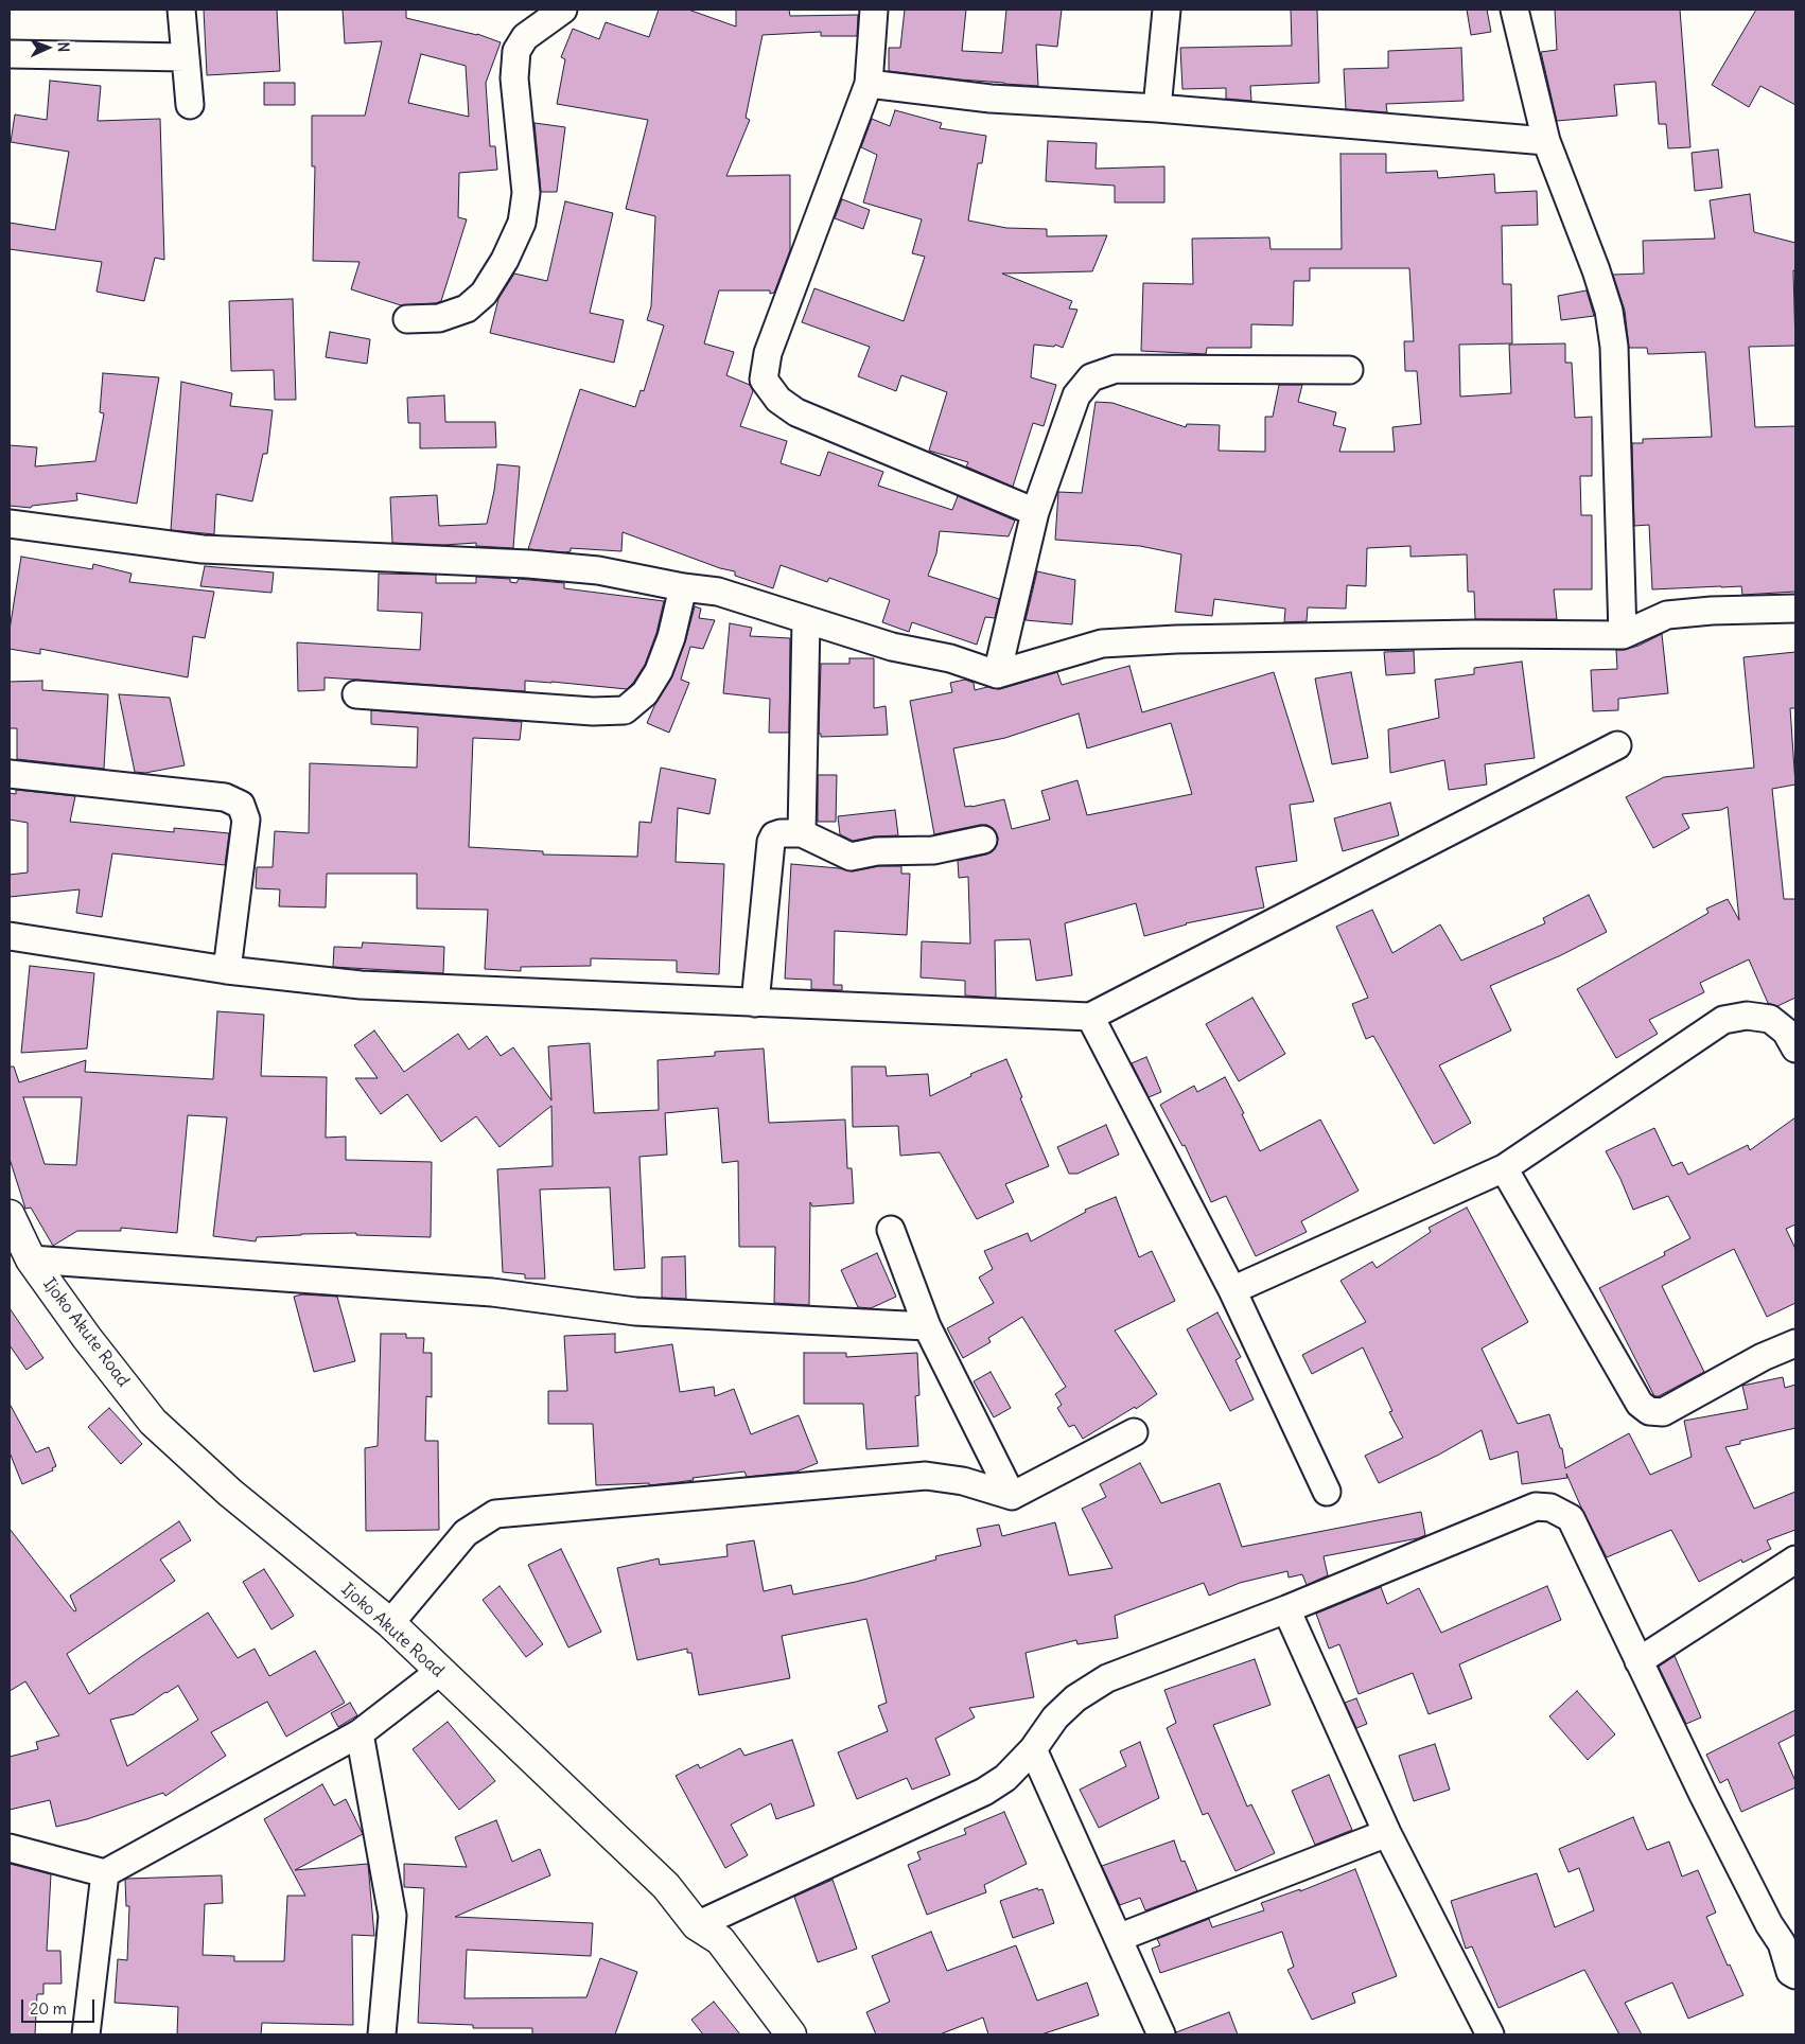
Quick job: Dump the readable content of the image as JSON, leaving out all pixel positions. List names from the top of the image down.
{
  "streets": {
    "main road": ["Ijoko Akute Road"]
  },
  "scale_bar": "20 m",
  "north": "right"
}
